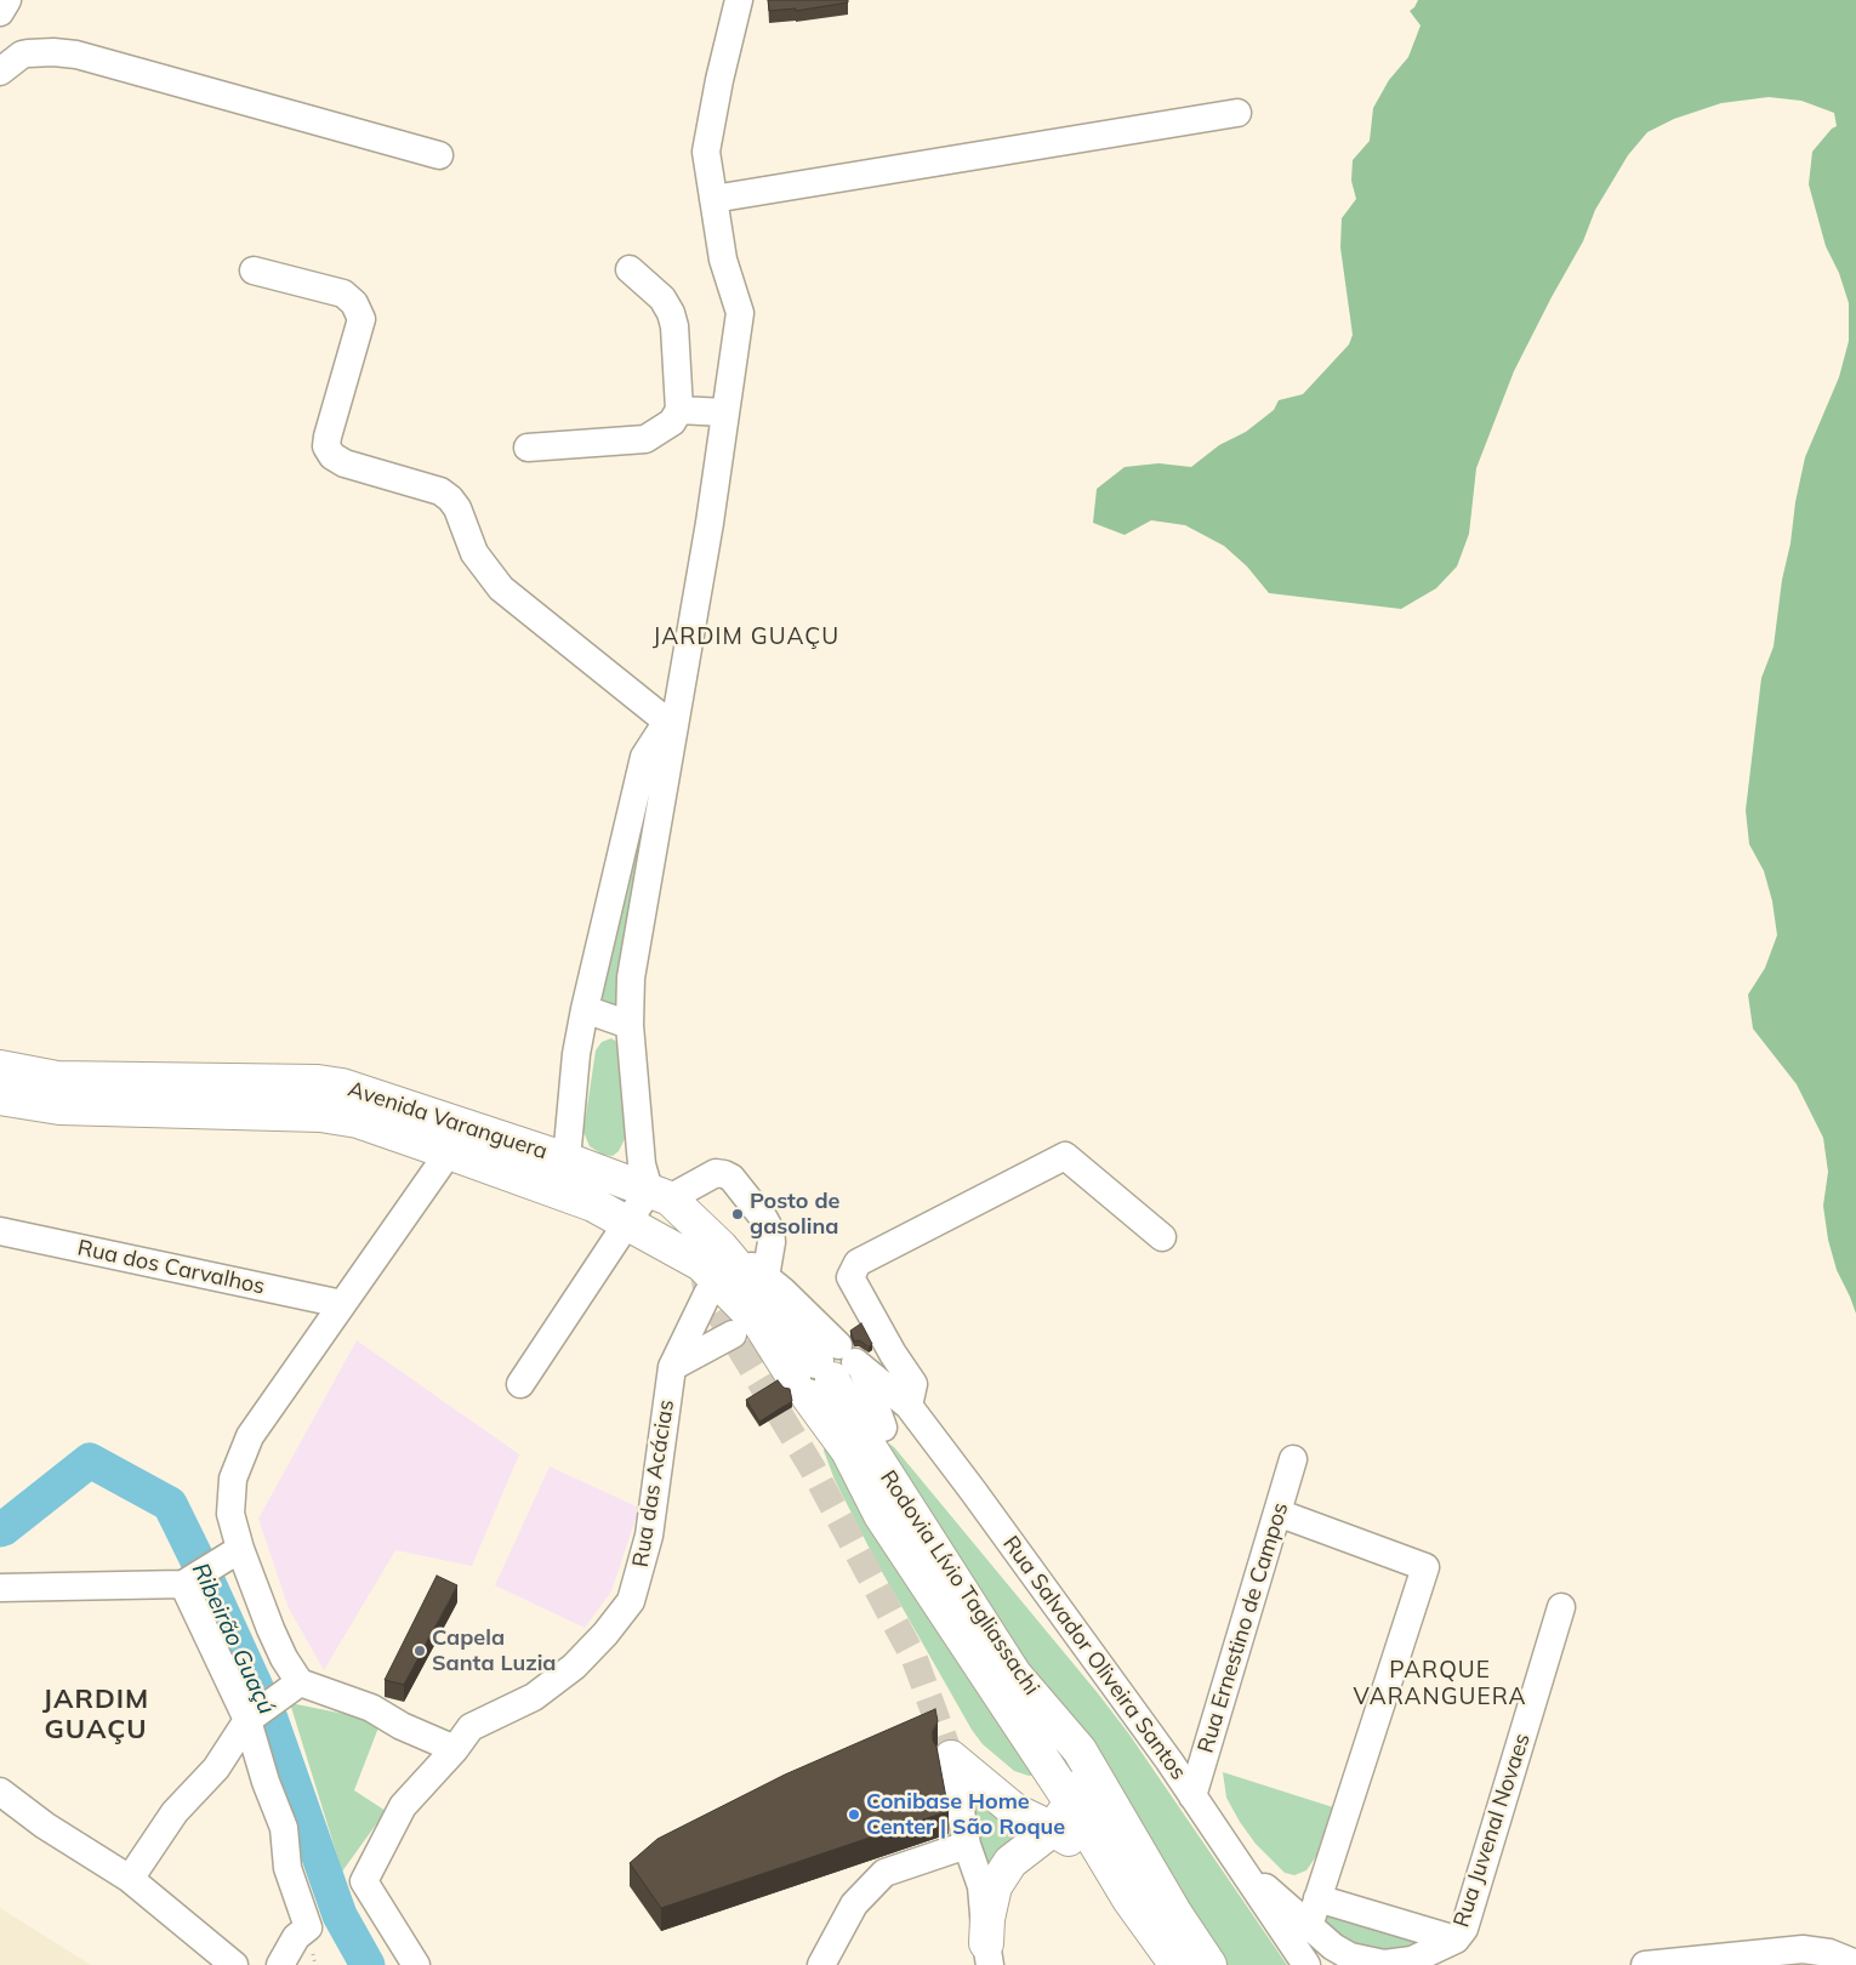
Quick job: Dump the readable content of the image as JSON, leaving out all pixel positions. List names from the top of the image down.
{
  "streets": {
    "highway": ["Avenida Varanguera", "Rodovia Lívio Tagliassachi"],
    "street": [
      "Rua dos Carvalhos",
      "Rua das Acácias",
      "Rua Ernestino de Campos",
      "Rua Salvador Oliveira Santos",
      "Rua Juvenal Novaes"
    ]
  },
  "crossings": [
    ["Avenida Varanguera", "Rodovia Lívio Tagliassachi"],
    ["Avenida Varanguera", "Rua Salvador Oliveira Santos"],
    ["Rodovia Lívio Tagliassachi", "Rua Salvador Oliveira Santos"],
    ["Rua Ernestino de Campos", "Rua Salvador Oliveira Santos"],
    ["Rua Salvador Oliveira Santos", "Rua Juvenal Novaes"]
  ],
  "districts": ["JARDIM GUAÇU", "PARQUE VARANGUERA", "JARDIM GUAÇU"],
  "water": ["Ribeirão Guaçú"],
  "places": ["Posto de gasolina", "Capela Santa Luzia", "Conibase Home Center | São Roque"]
}
